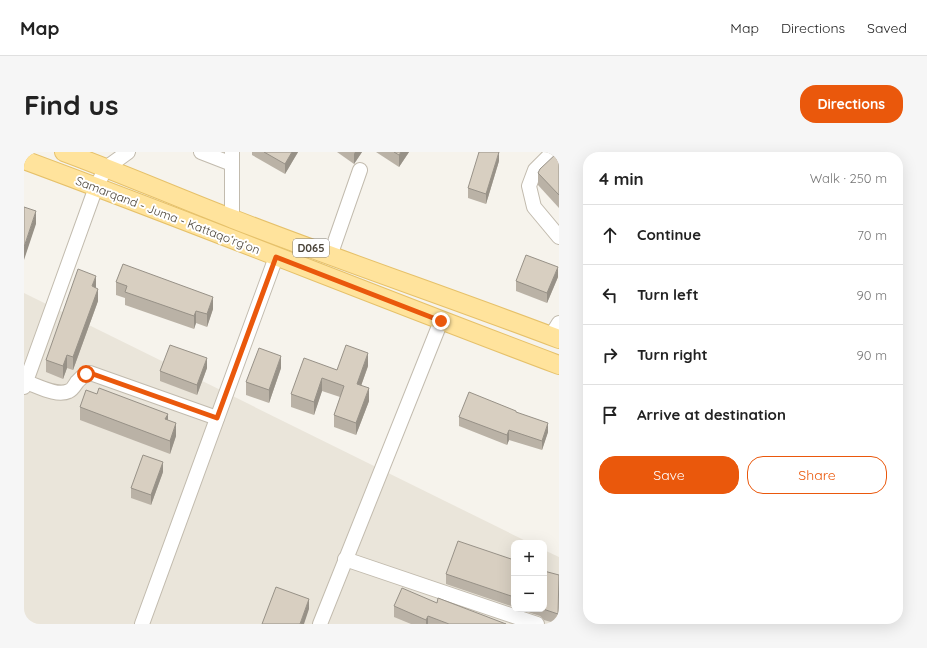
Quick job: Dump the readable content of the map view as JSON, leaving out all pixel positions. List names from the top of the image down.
{
  "streets": {
    "main road": ["Samarqand - Juma - Kattaqo‘rg‘on", "D065"]
  },
  "page": {
    "header": "Map",
    "nav": ["Map", "Directions", "Saved"],
    "buttons": [
      "Directions",
      ["Save", "Share"]
    ],
    "title": "Find us",
    "heading": ["4 min", "Walk · 250 m"],
    "list": [
      ["Continue", "70 m"],
      ["Turn left", "90 m"],
      ["Turn right", "90 m"],
      "Arrive at destination"
    ],
    "map_buttons": ["+", "−"]
  }
}
